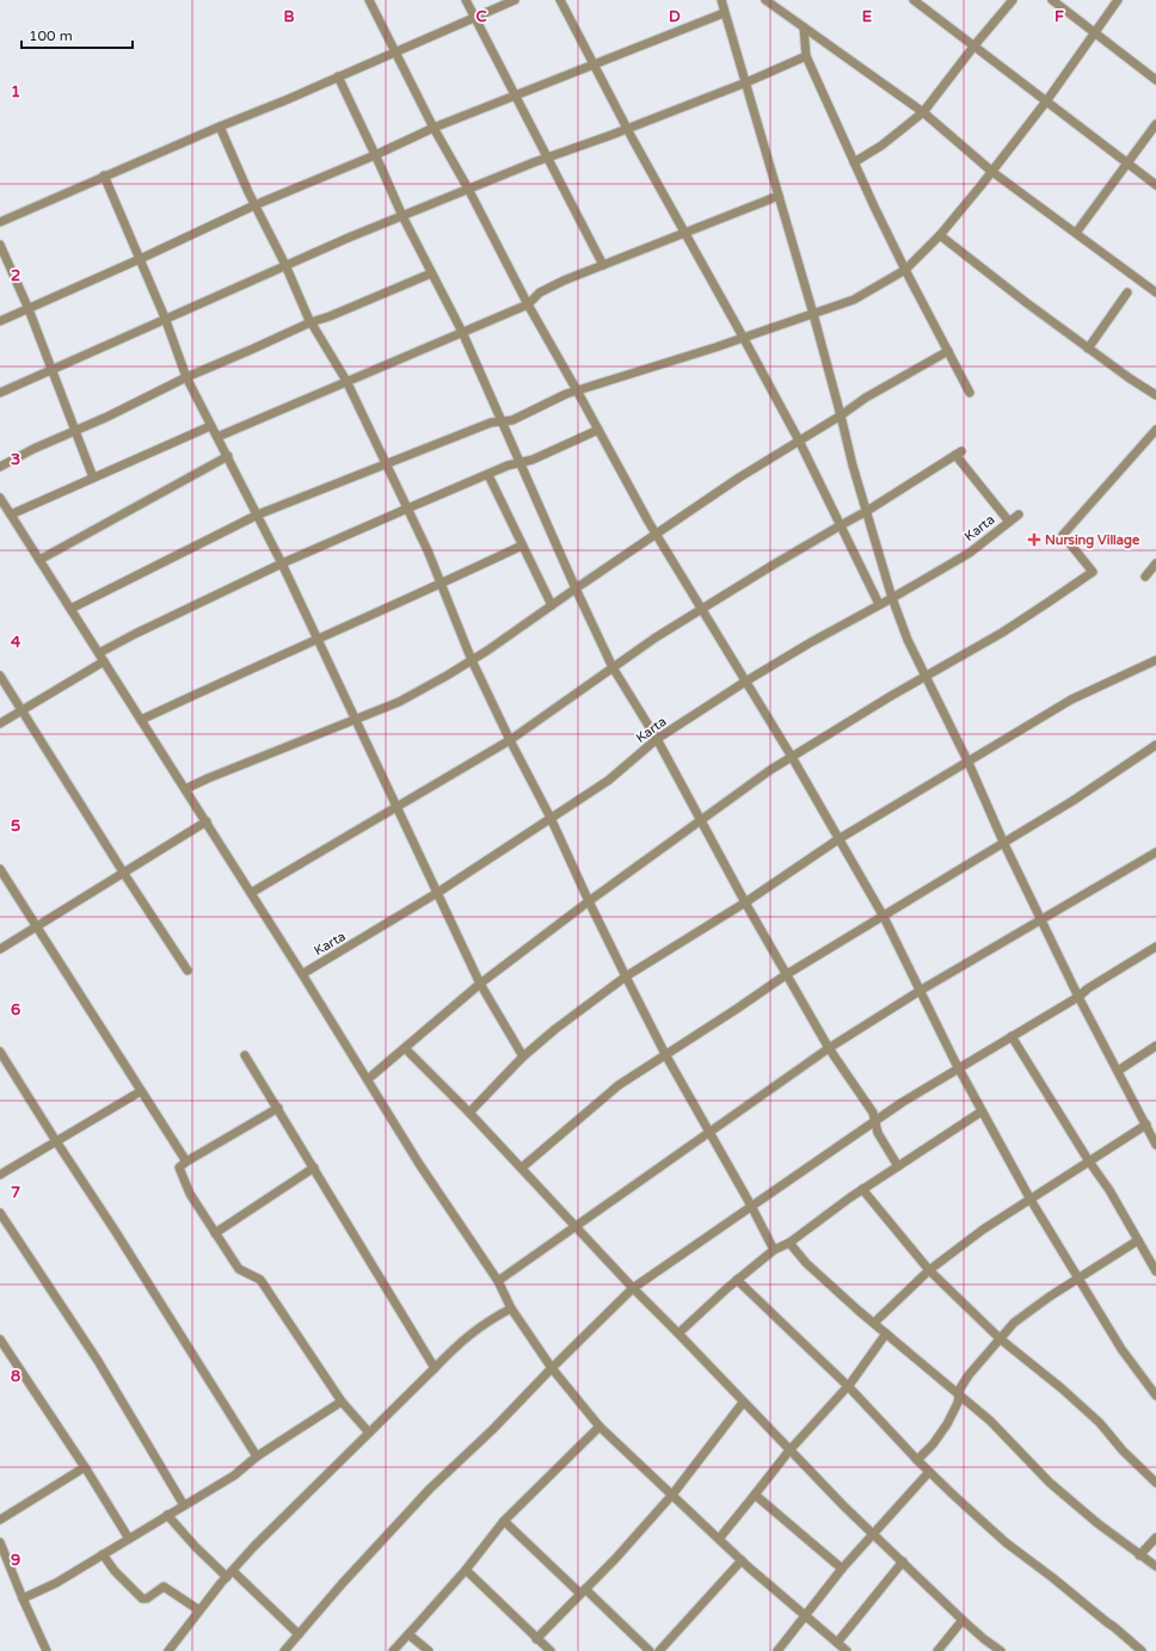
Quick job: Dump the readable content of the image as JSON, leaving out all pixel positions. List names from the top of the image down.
{
  "streets": {
    "street": ["Karta"]
  },
  "places": {
    "health": ["Nursing Village"]
  },
  "scale_bar": "100 m",
  "grid": {
    "columns": [
      "B",
      "C",
      "D",
      "E",
      "F"
    ],
    "rows": [
      "1",
      "2",
      "3",
      "4",
      "5",
      "6",
      "7",
      "8",
      "9"
    ]
  }
}
